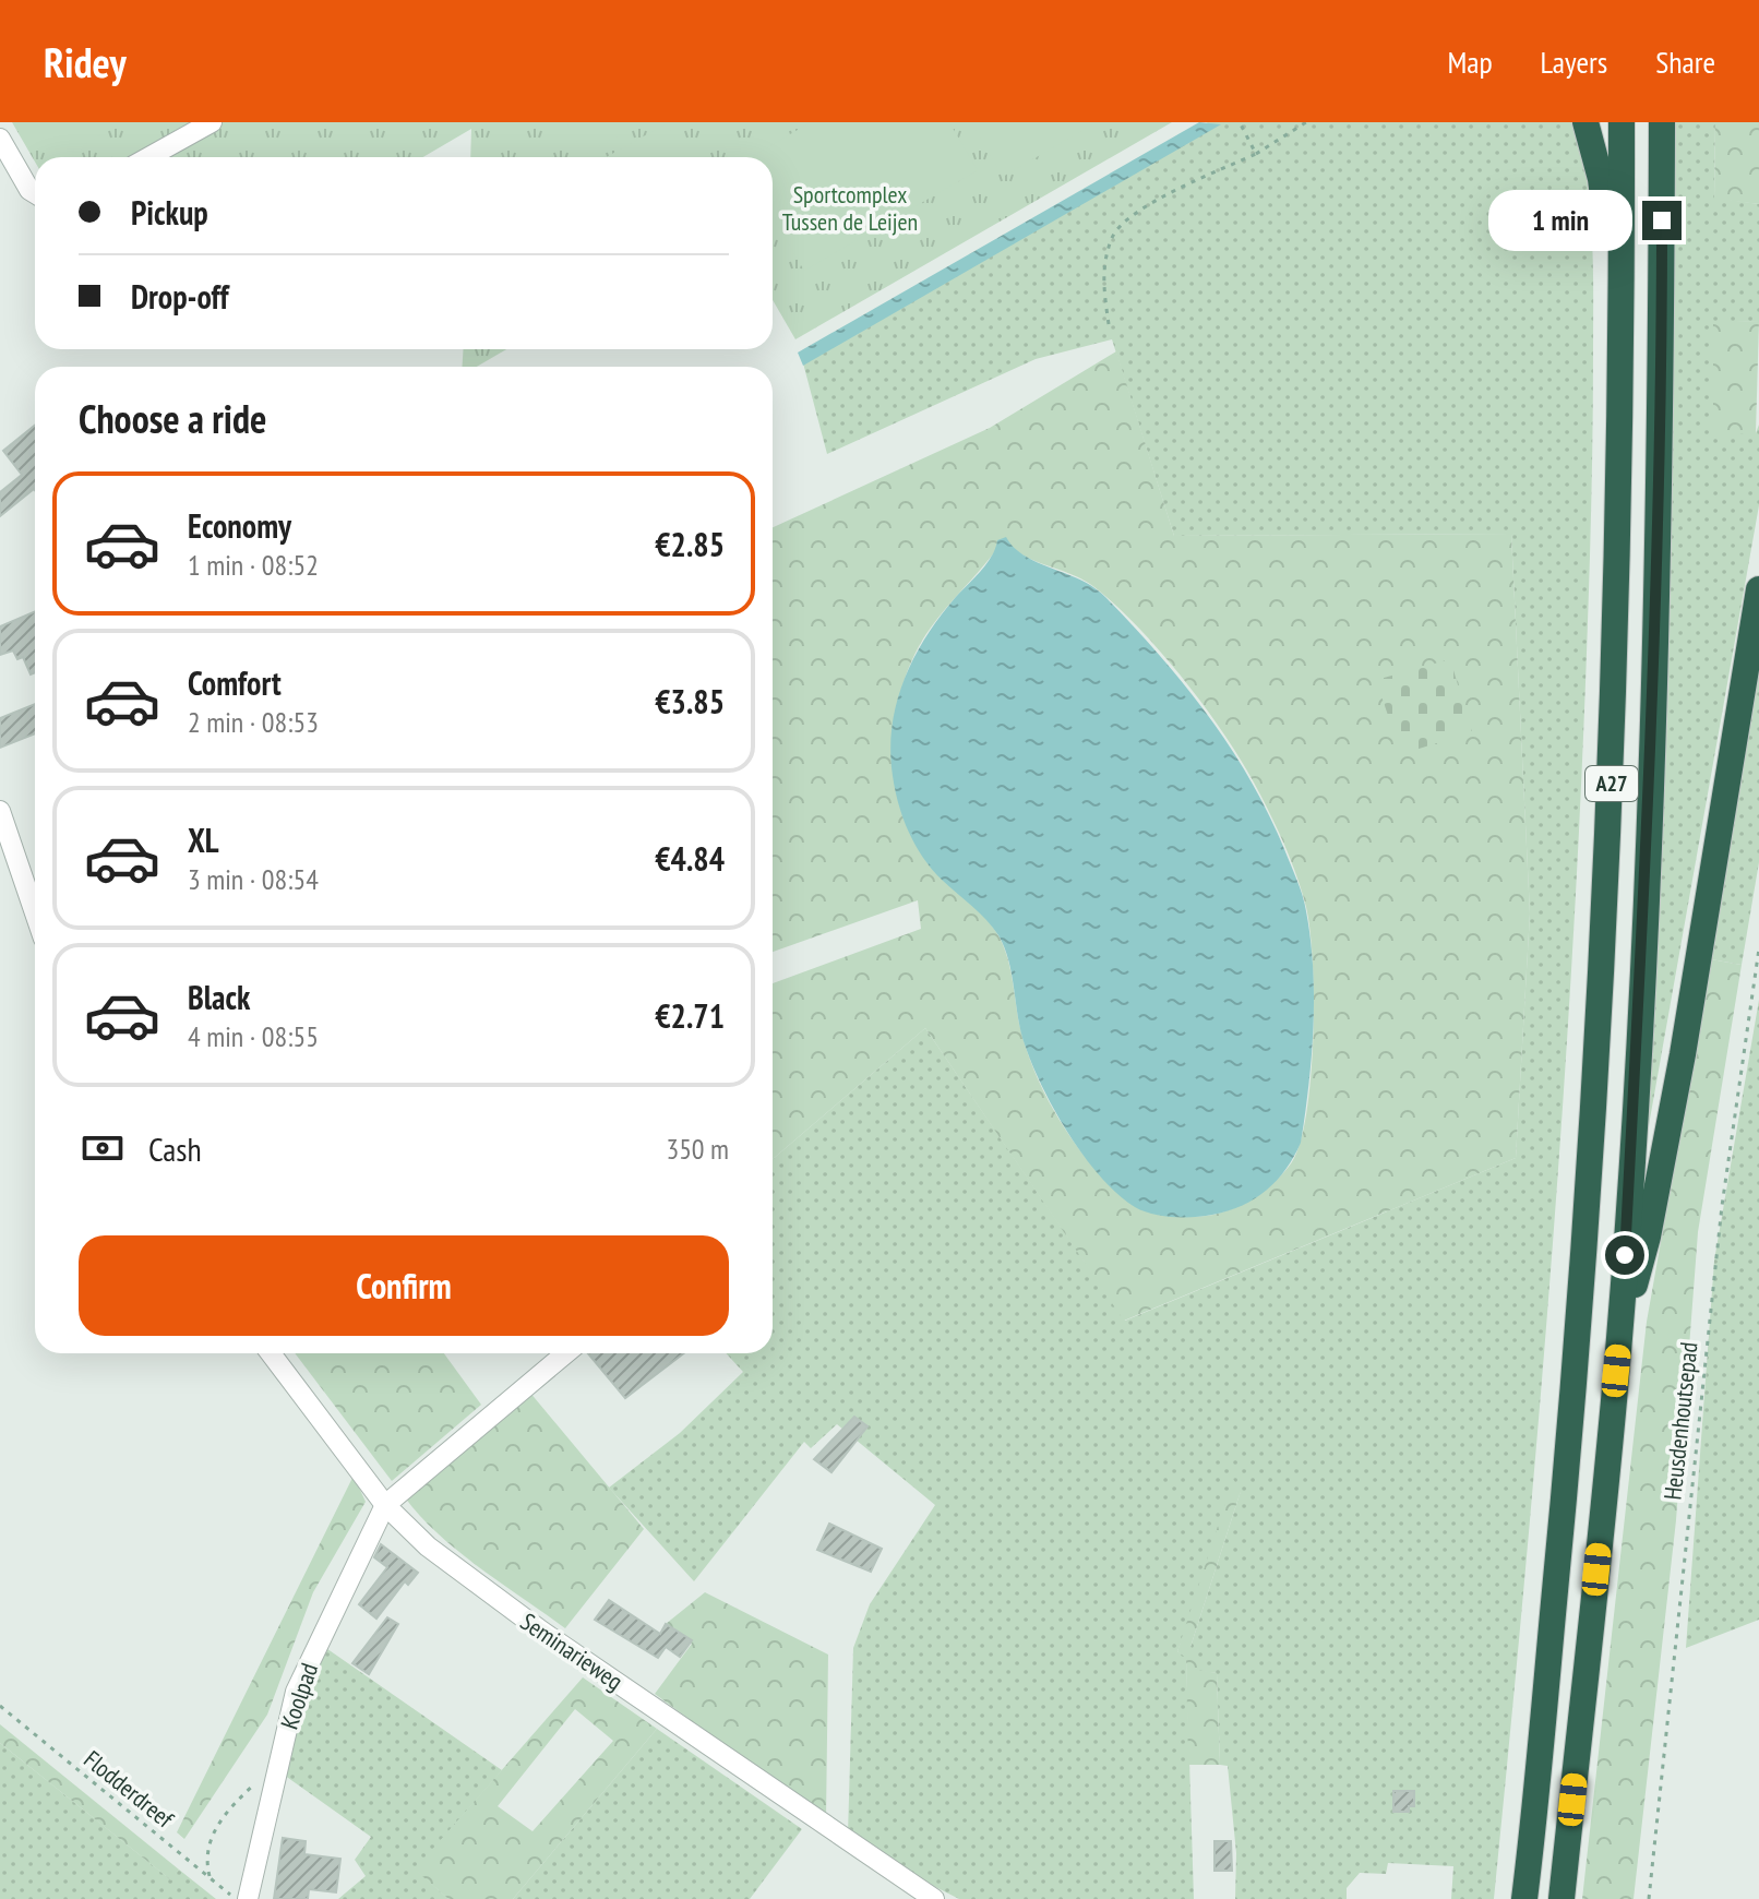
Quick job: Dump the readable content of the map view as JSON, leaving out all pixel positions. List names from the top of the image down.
{
  "streets": {
    "highway": ["A27"],
    "street": ["Seminarieweg", "Koolpad"],
    "path": ["Heusdenhoutsepad", "Flodderdreef"]
  },
  "crossings": [
    ["Seminarieweg", "Koolpad"]
  ],
  "parks": ["Sportcomplex Tussen de Leijen"],
  "page": {
    "header": "Ridey",
    "nav": ["Map", "Layers", "Share"],
    "banner": ["Pickup", "Drop-off"],
    "bubble": "1 min",
    "heading": "Choose a ride",
    "list": [
      {
        "name": "Economy",
        "note": "1 min · 08:52",
        "value": "€2.85"
      },
      {
        "name": "Comfort",
        "note": "2 min · 08:53",
        "value": "€3.85"
      },
      {
        "name": "XL",
        "note": "3 min · 08:54",
        "value": "€4.84"
      },
      {
        "name": "Black",
        "note": "4 min · 08:55",
        "value": "€2.71"
      }
    ],
    "pay": ["Cash", "350 m"],
    "buttons": "Confirm"
  }
}
